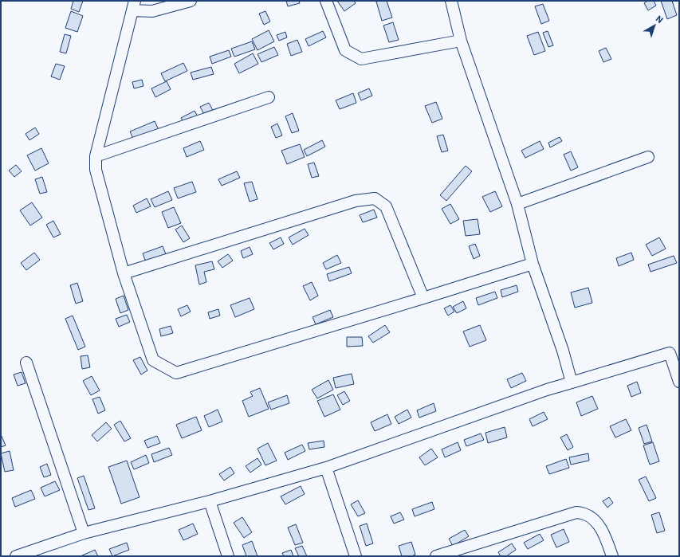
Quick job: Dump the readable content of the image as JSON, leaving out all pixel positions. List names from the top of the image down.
{
  "north": "top right"
}
